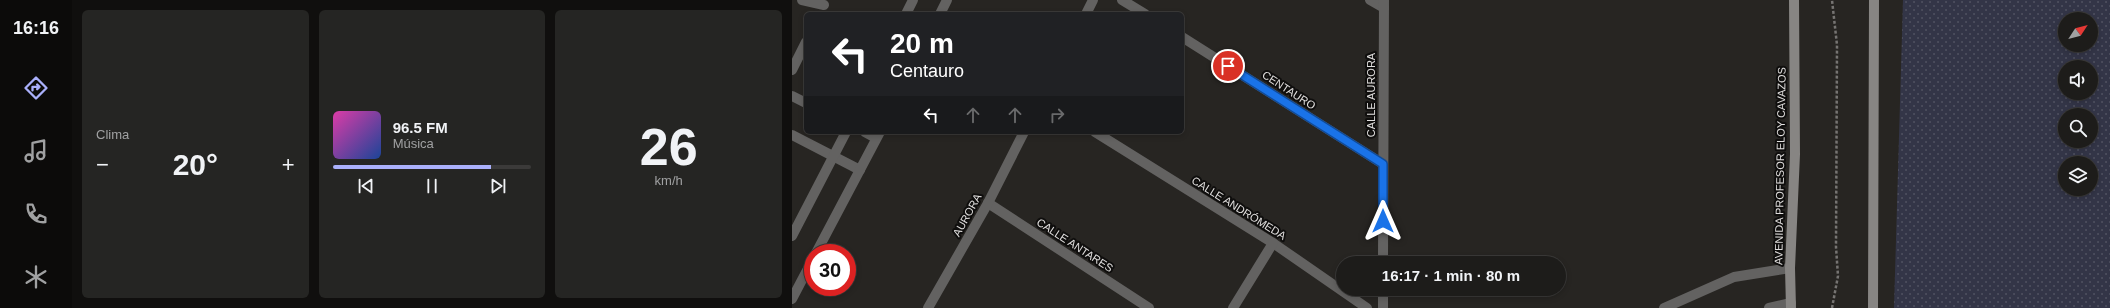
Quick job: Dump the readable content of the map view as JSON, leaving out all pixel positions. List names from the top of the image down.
{
  "streets": {
    "main road": ["AVENIDA PROFESOR ELOY CAVAZOS"],
    "street": [
      "CENTAURO",
      "CALLE AURORA",
      "CALLE ANDRÓMEDA",
      "AURORA",
      "CALLE ANTARES"
    ]
  },
  "crossings": [
    ["CENTAURO", "CALLE AURORA"],
    ["AURORA", "CALLE ANTARES"]
  ],
  "north": "top right",
  "page": {
    "tabs": "16:16",
    "tile": [
      "Clima",
      ["26", "km/h"]
    ],
    "turn": ["20 m", "Centauro"],
    "song": ["96.5 FM", "Música"],
    "heat": ["−", "20°", "+"],
    "limit": "30",
    "trip": "16:17 · 1 min · 80 m"
  }
}
